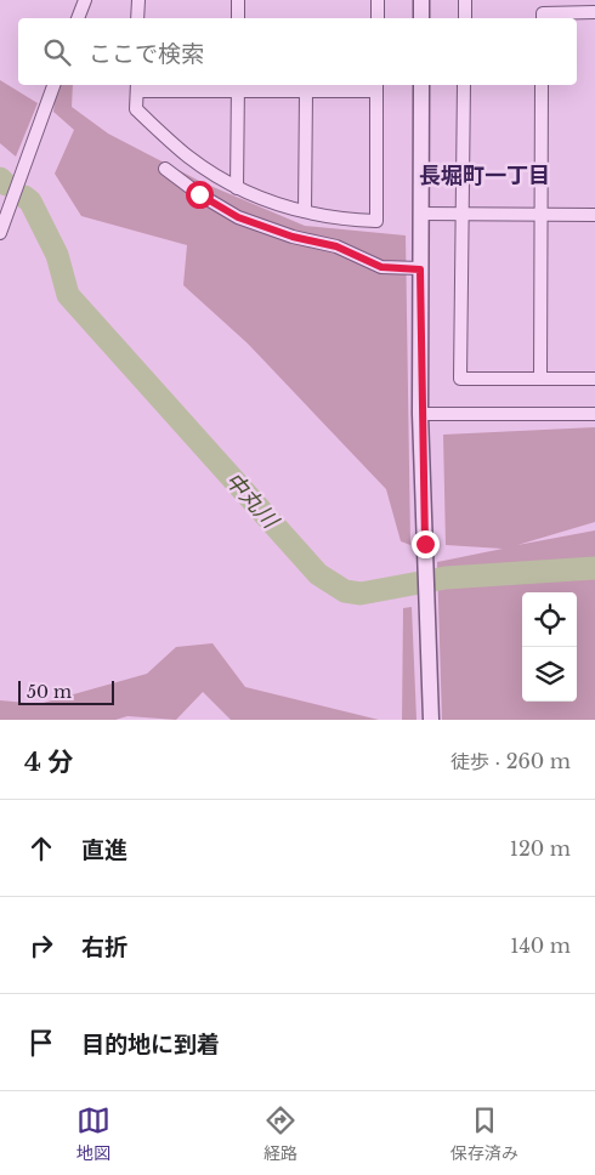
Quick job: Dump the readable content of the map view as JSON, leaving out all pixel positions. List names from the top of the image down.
{
  "districts": ["長堀町一丁目"],
  "water": ["中丸川"],
  "scale_bar": "50 m",
  "page": {
    "search": "ここで検索",
    "scale": "50 m",
    "heading": ["4 分", "徒歩 · 260 m"],
    "list": [
      ["直進", "120 m"],
      ["右折", "140 m"],
      "目的地に到着"
    ],
    "nav": ["地図", "経路", "保存済み"]
  }
}
